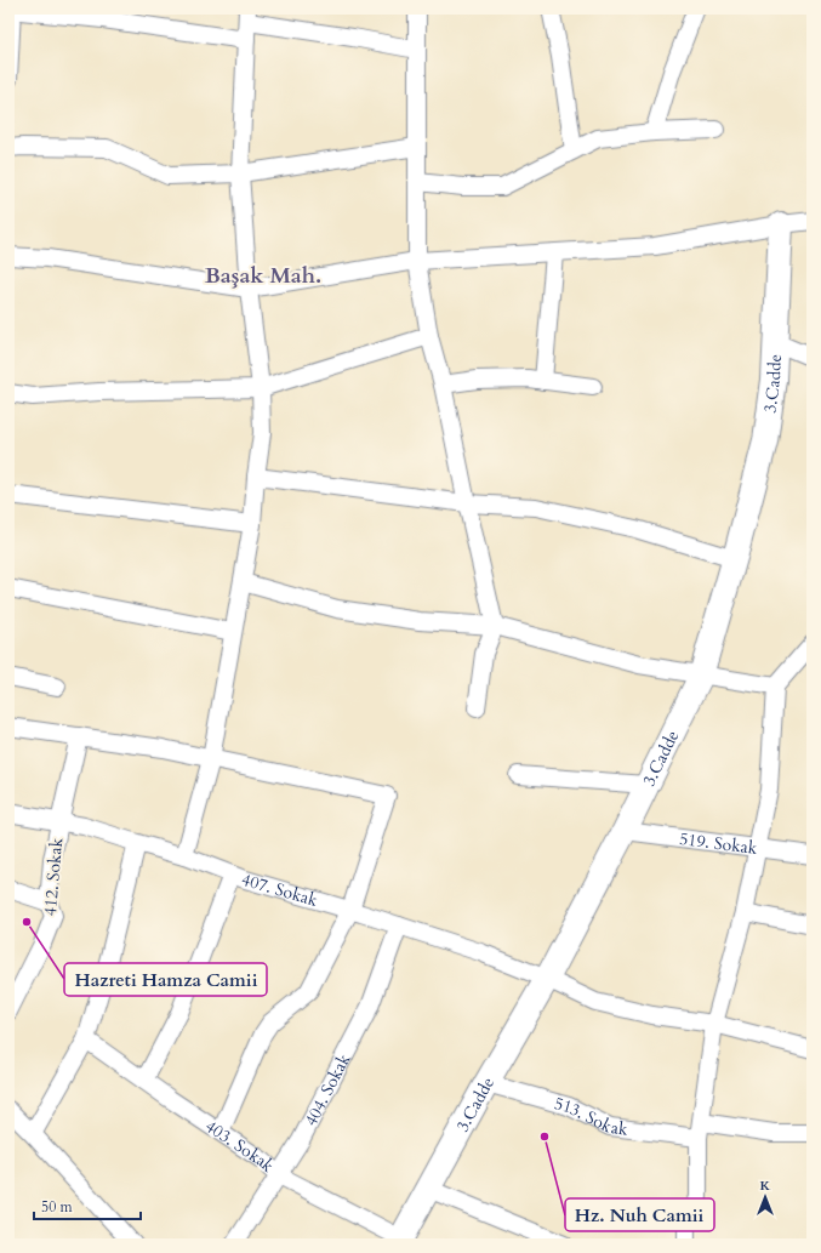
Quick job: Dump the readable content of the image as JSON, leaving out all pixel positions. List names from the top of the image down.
{
  "streets": {
    "street": [
      "3.Cadde",
      "519. Sokak",
      "412. Sokak",
      "407. Sokak",
      "404. Sokak",
      "513. Sokak",
      "403. Sokak"
    ]
  },
  "crossings": [
    ["3.Cadde", "519. Sokak"],
    ["3.Cadde", "407. Sokak"],
    ["3.Cadde", "513. Sokak"],
    ["3.Cadde", "403. Sokak"],
    ["412. Sokak", "407. Sokak"],
    ["407. Sokak", "404. Sokak"],
    ["404. Sokak", "403. Sokak"]
  ],
  "districts": ["Başak Mah."],
  "places": ["Hazreti Hamza Camii", "Hz. Nuh Camii"],
  "scale_bar": "50 m",
  "north": "top"
}
